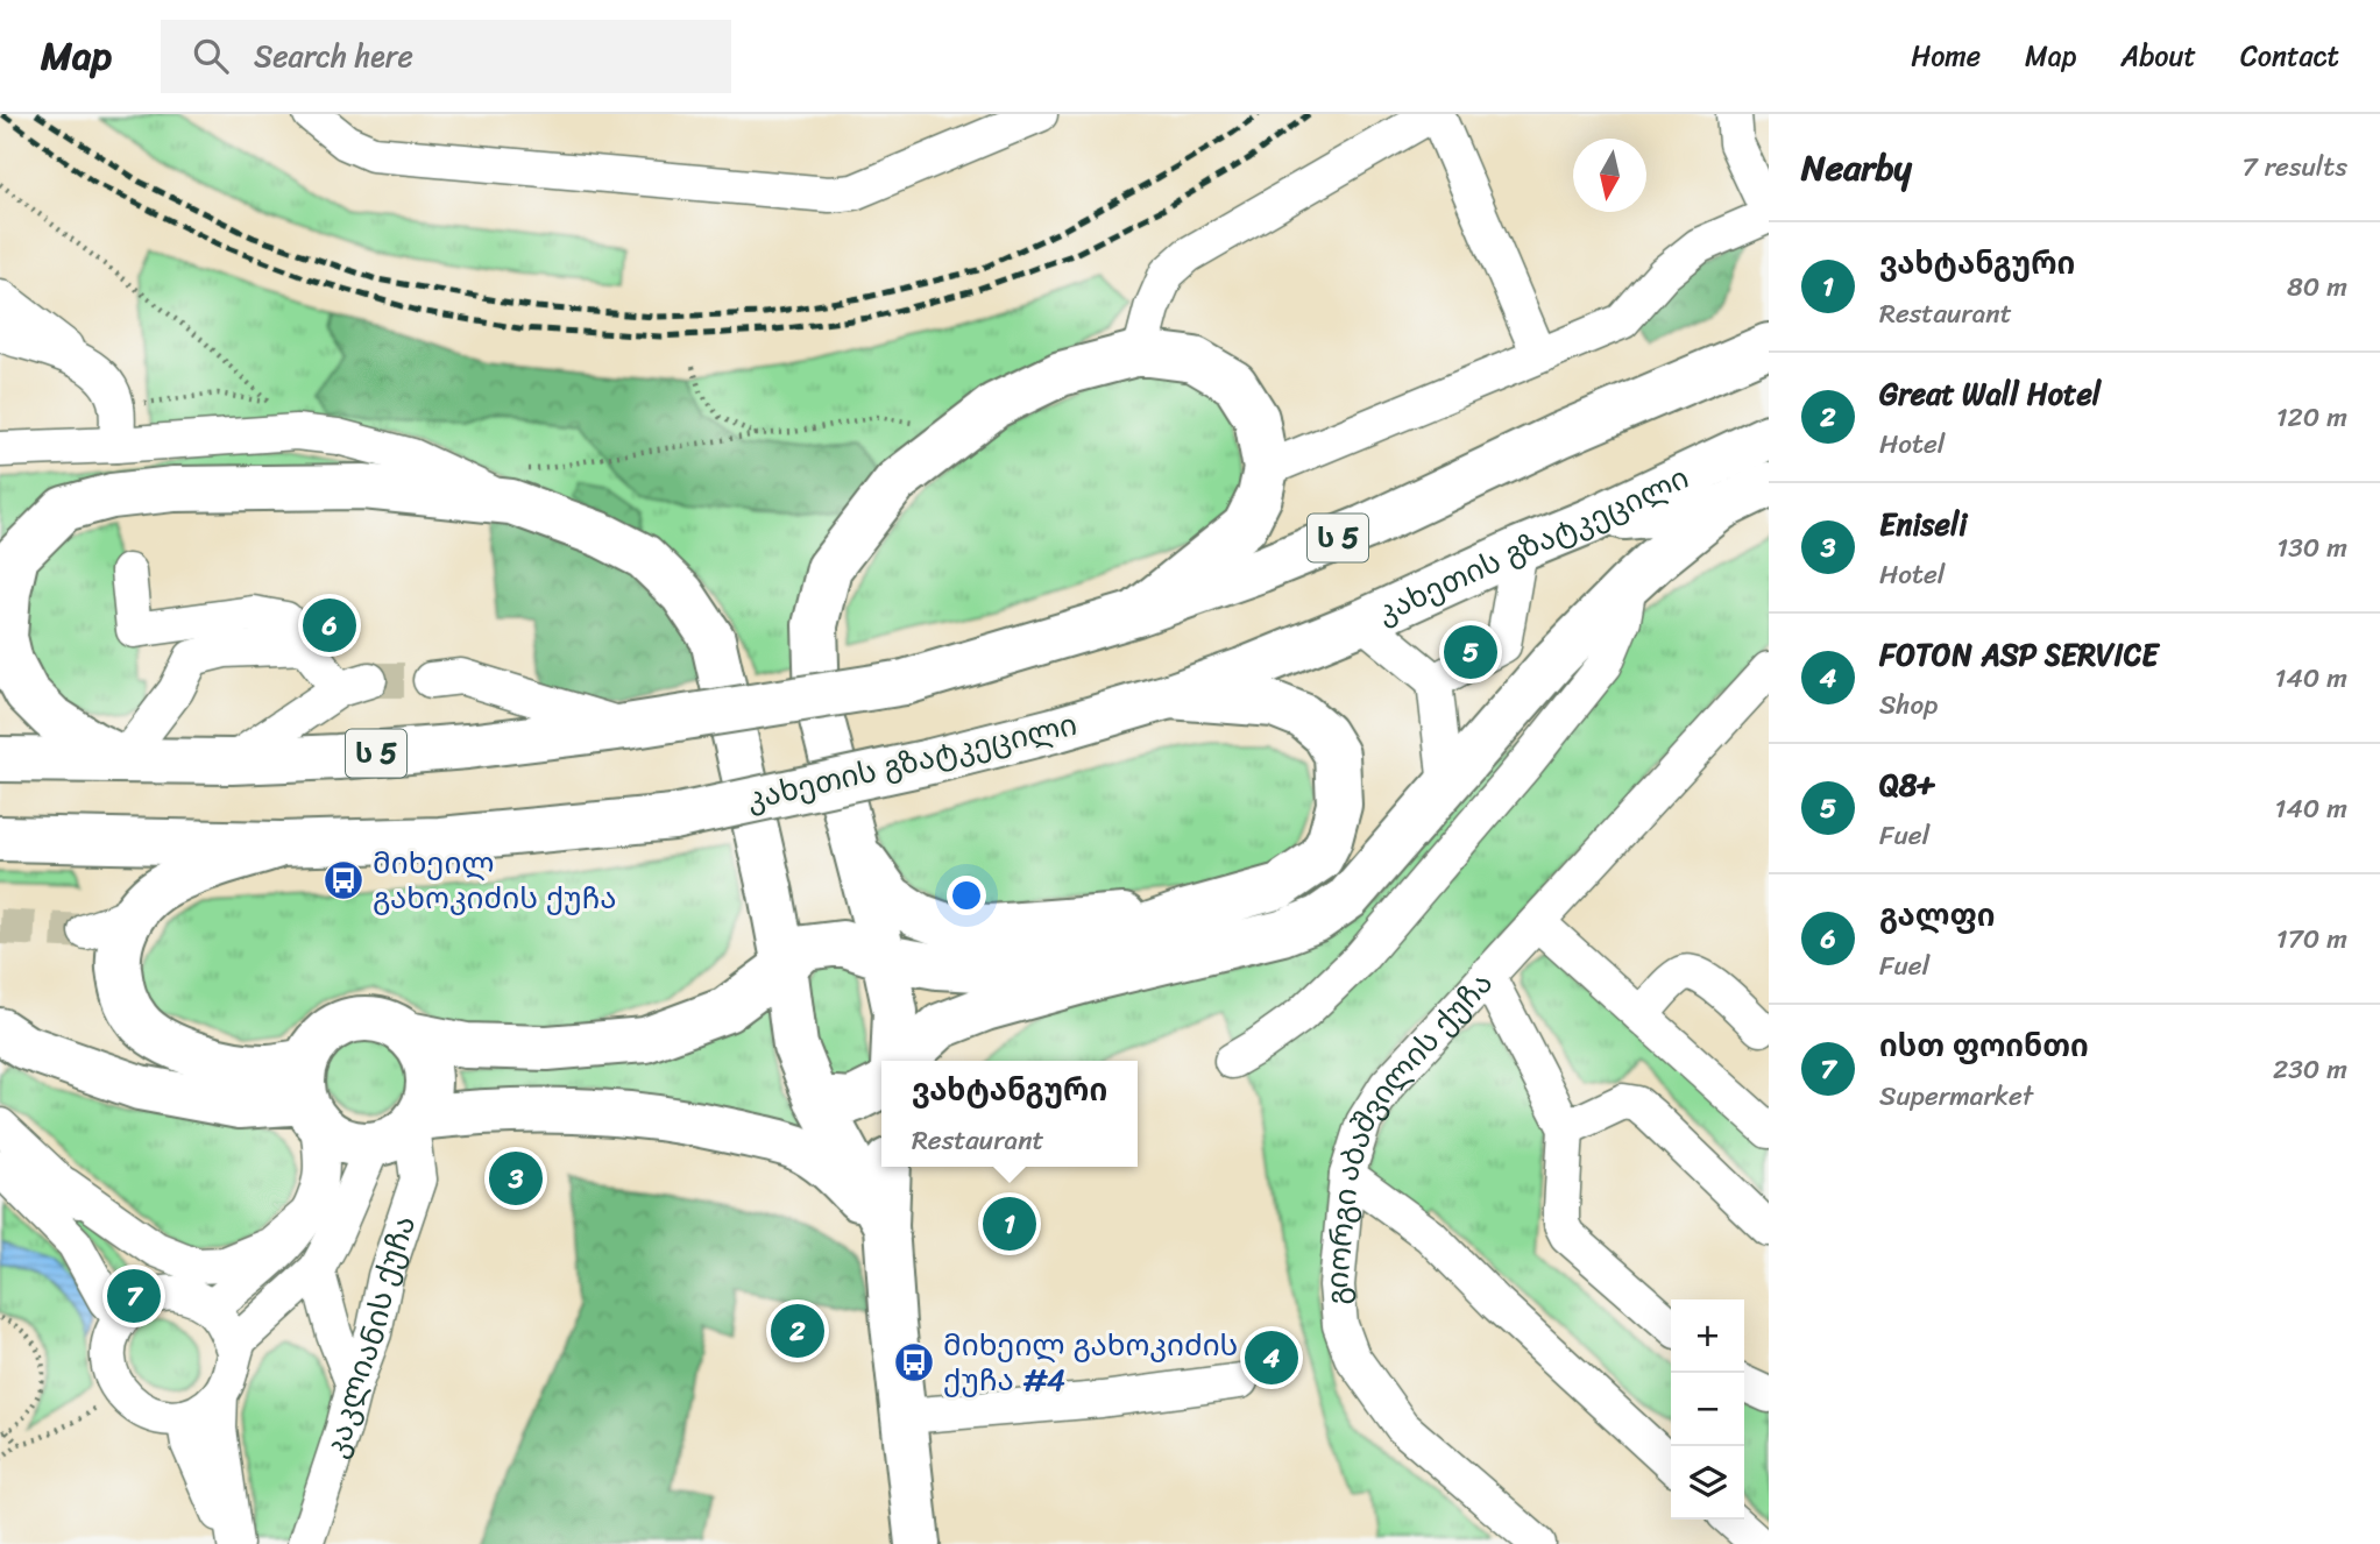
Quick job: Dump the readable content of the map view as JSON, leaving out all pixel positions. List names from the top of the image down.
{
  "streets": {
    "main road": ["ს 5", "კახეთის გზატკეცილი"],
    "street": ["გიორგი აბაშვილის ქუჩა", "კაკლიანის ქუჩა"]
  },
  "places": {
    "bus stop": ["მიხეილ გახოკიძის ქუჩა", "მიხეილ გახოკიძის ქუჩა #4"]
  },
  "north": "bottom",
  "page": {
    "header": "Map",
    "search": "Search here",
    "nav": [
      "Home",
      "Map",
      "About",
      "Contact"
    ],
    "heading": ["Nearby", "7 results"],
    "list": [
      {
        "mark": "1",
        "name": "ვახტანგური",
        "note": "Restaurant",
        "value": "80 m"
      },
      {
        "mark": "2",
        "name": "Great Wall Hotel",
        "note": "Hotel",
        "value": "120 m"
      },
      {
        "mark": "3",
        "name": "Eniseli",
        "note": "Hotel",
        "value": "130 m"
      },
      {
        "mark": "4",
        "name": "FOTON ASP SERVICE",
        "note": "Shop",
        "value": "140 m"
      },
      {
        "mark": "5",
        "name": "Q8+",
        "note": "Fuel",
        "value": "140 m"
      },
      {
        "mark": "6",
        "name": "გალფი",
        "note": "Fuel",
        "value": "170 m"
      },
      {
        "mark": "7",
        "name": "ისთ ფოინთი",
        "note": "Supermarket",
        "value": "230 m"
      }
    ],
    "pins": [
      "6",
      "5",
      "3",
      "1",
      "7",
      "2",
      "4"
    ],
    "popup": ["ვახტანგური", "Restaurant"],
    "map_buttons": ["+", "−"]
  }
}
